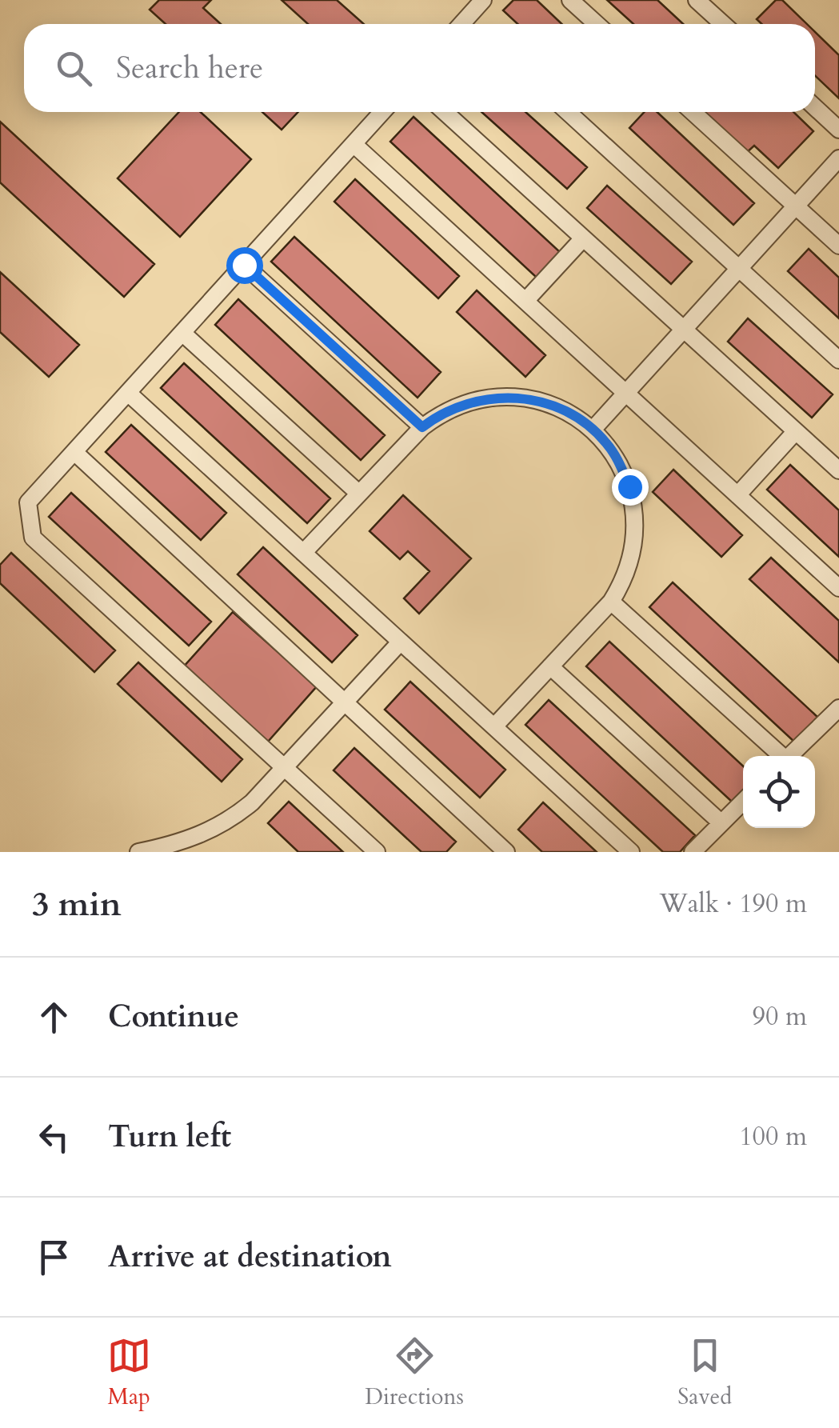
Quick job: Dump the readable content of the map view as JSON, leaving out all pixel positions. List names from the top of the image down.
{
  "page": {
    "search": "Search here",
    "heading": ["3 min", "Walk · 190 m"],
    "list": [
      ["Continue", "90 m"],
      ["Turn left", "100 m"],
      "Arrive at destination"
    ],
    "nav": ["Map", "Directions", "Saved"]
  }
}
